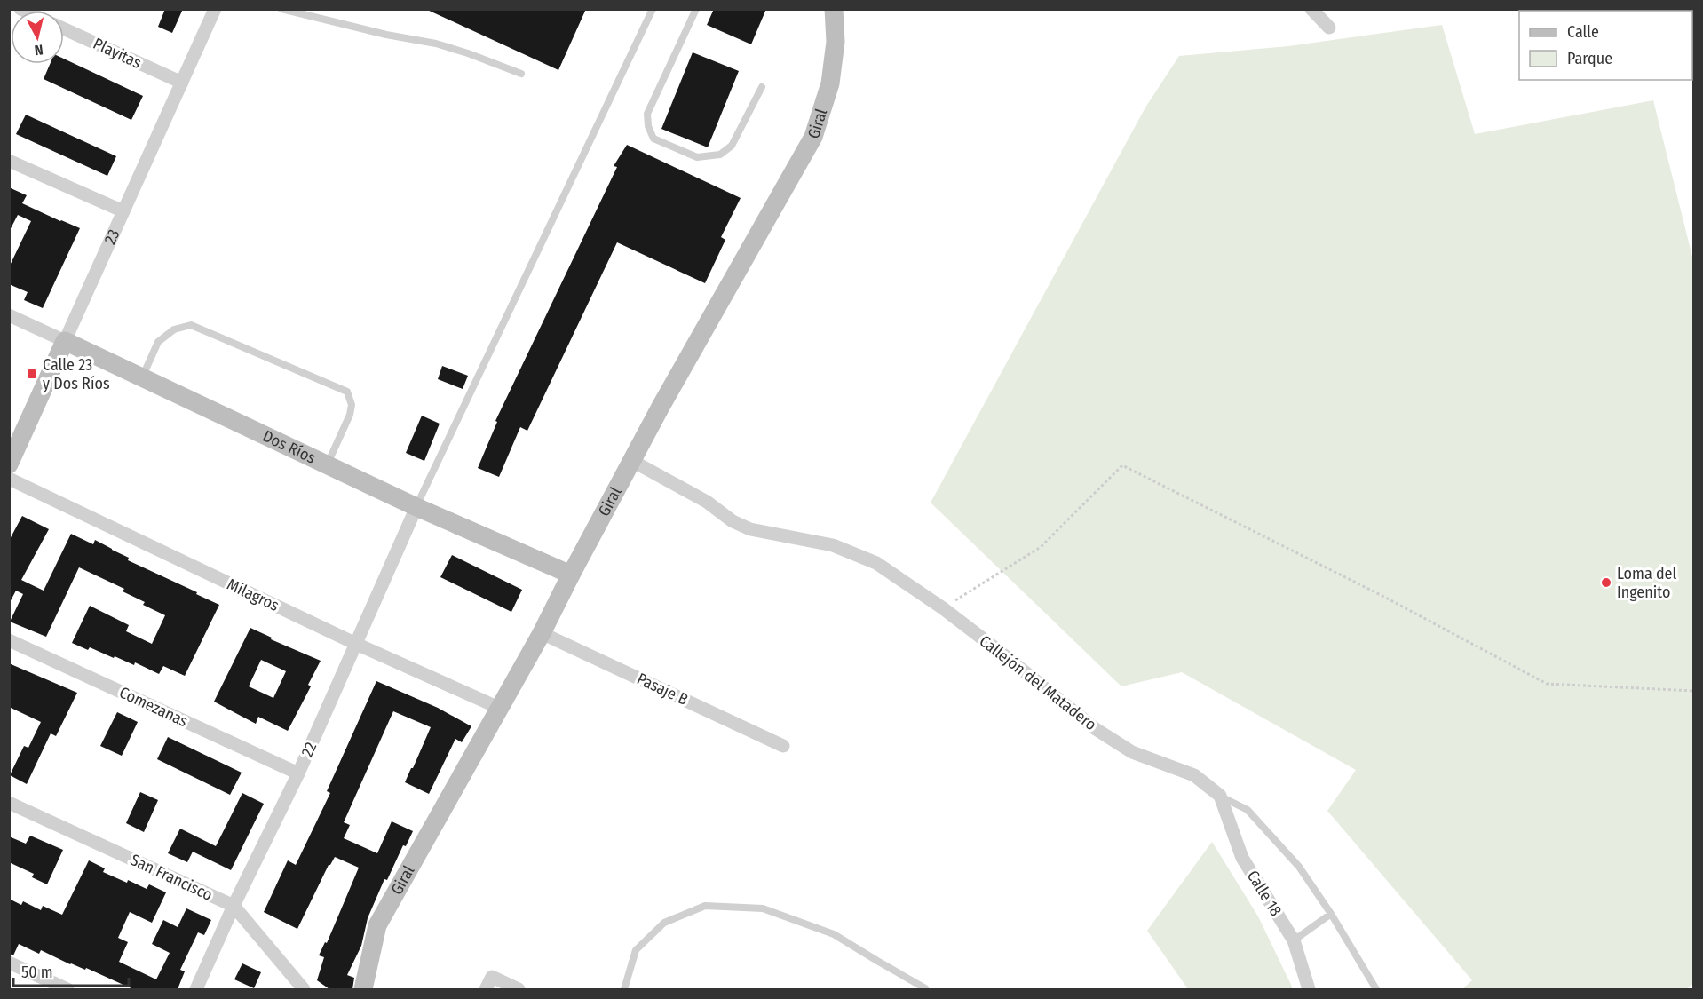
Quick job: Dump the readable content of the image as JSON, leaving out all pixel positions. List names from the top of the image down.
{
  "streets": {
    "street": [
      "Playitas",
      "Giral",
      "23",
      "Dos Ríos",
      "Milagros",
      "Callejón del Matadero",
      "Pasaje B",
      "Comezanas",
      "22",
      "San Francisco",
      "Calle 18"
    ]
  },
  "crossings": [
    ["Playitas", "23"],
    ["Giral", "Dos Ríos"],
    ["Giral", "Milagros"],
    ["Giral", "Callejón del Matadero"],
    ["Giral", "Pasaje B"],
    ["23", "Dos Ríos"],
    ["Dos Ríos", "22"],
    ["Milagros", "22"],
    ["Callejón del Matadero", "Calle 18"],
    ["Comezanas", "22"],
    ["22", "San Francisco"]
  ],
  "places": {
    "transit": ["Calle 23 y Dos Ríos"],
    "other": ["Loma del Ingenito"]
  },
  "legend": ["Calle", "Parque"],
  "scale_bar": "50 m",
  "north": "bottom"
}
